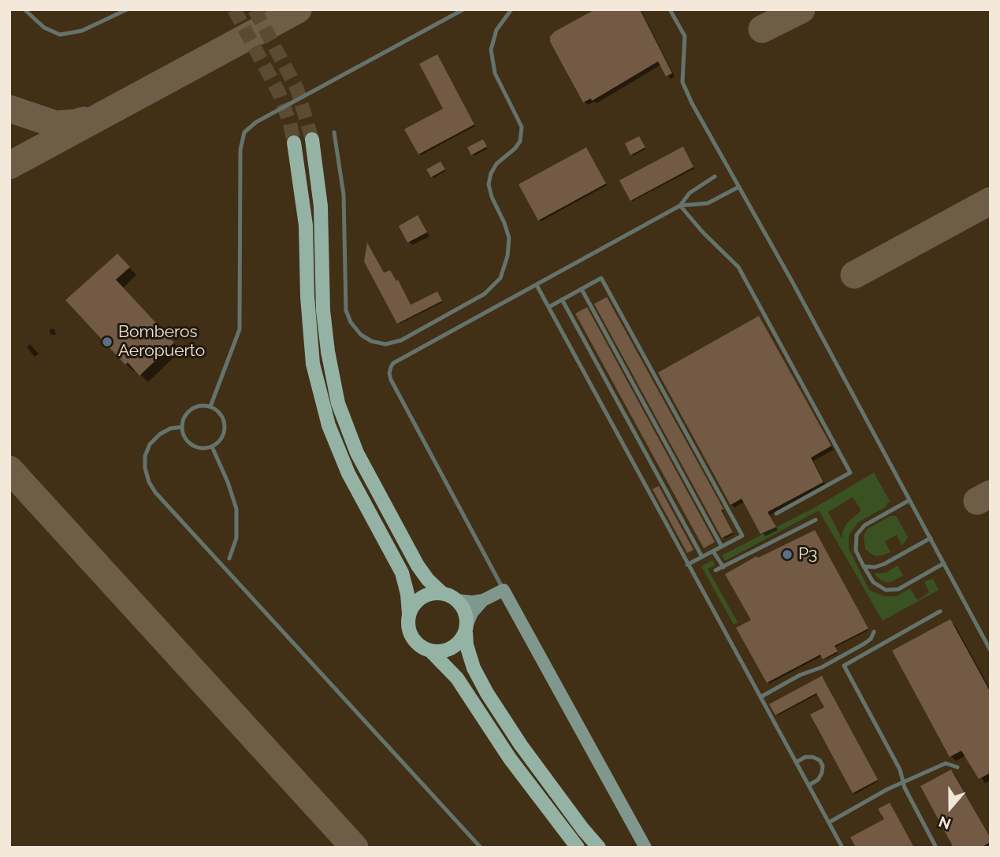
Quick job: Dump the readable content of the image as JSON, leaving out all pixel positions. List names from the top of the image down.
{
  "places": ["Bomberos Aeropuerto", "P3"],
  "north": "bottom"
}
